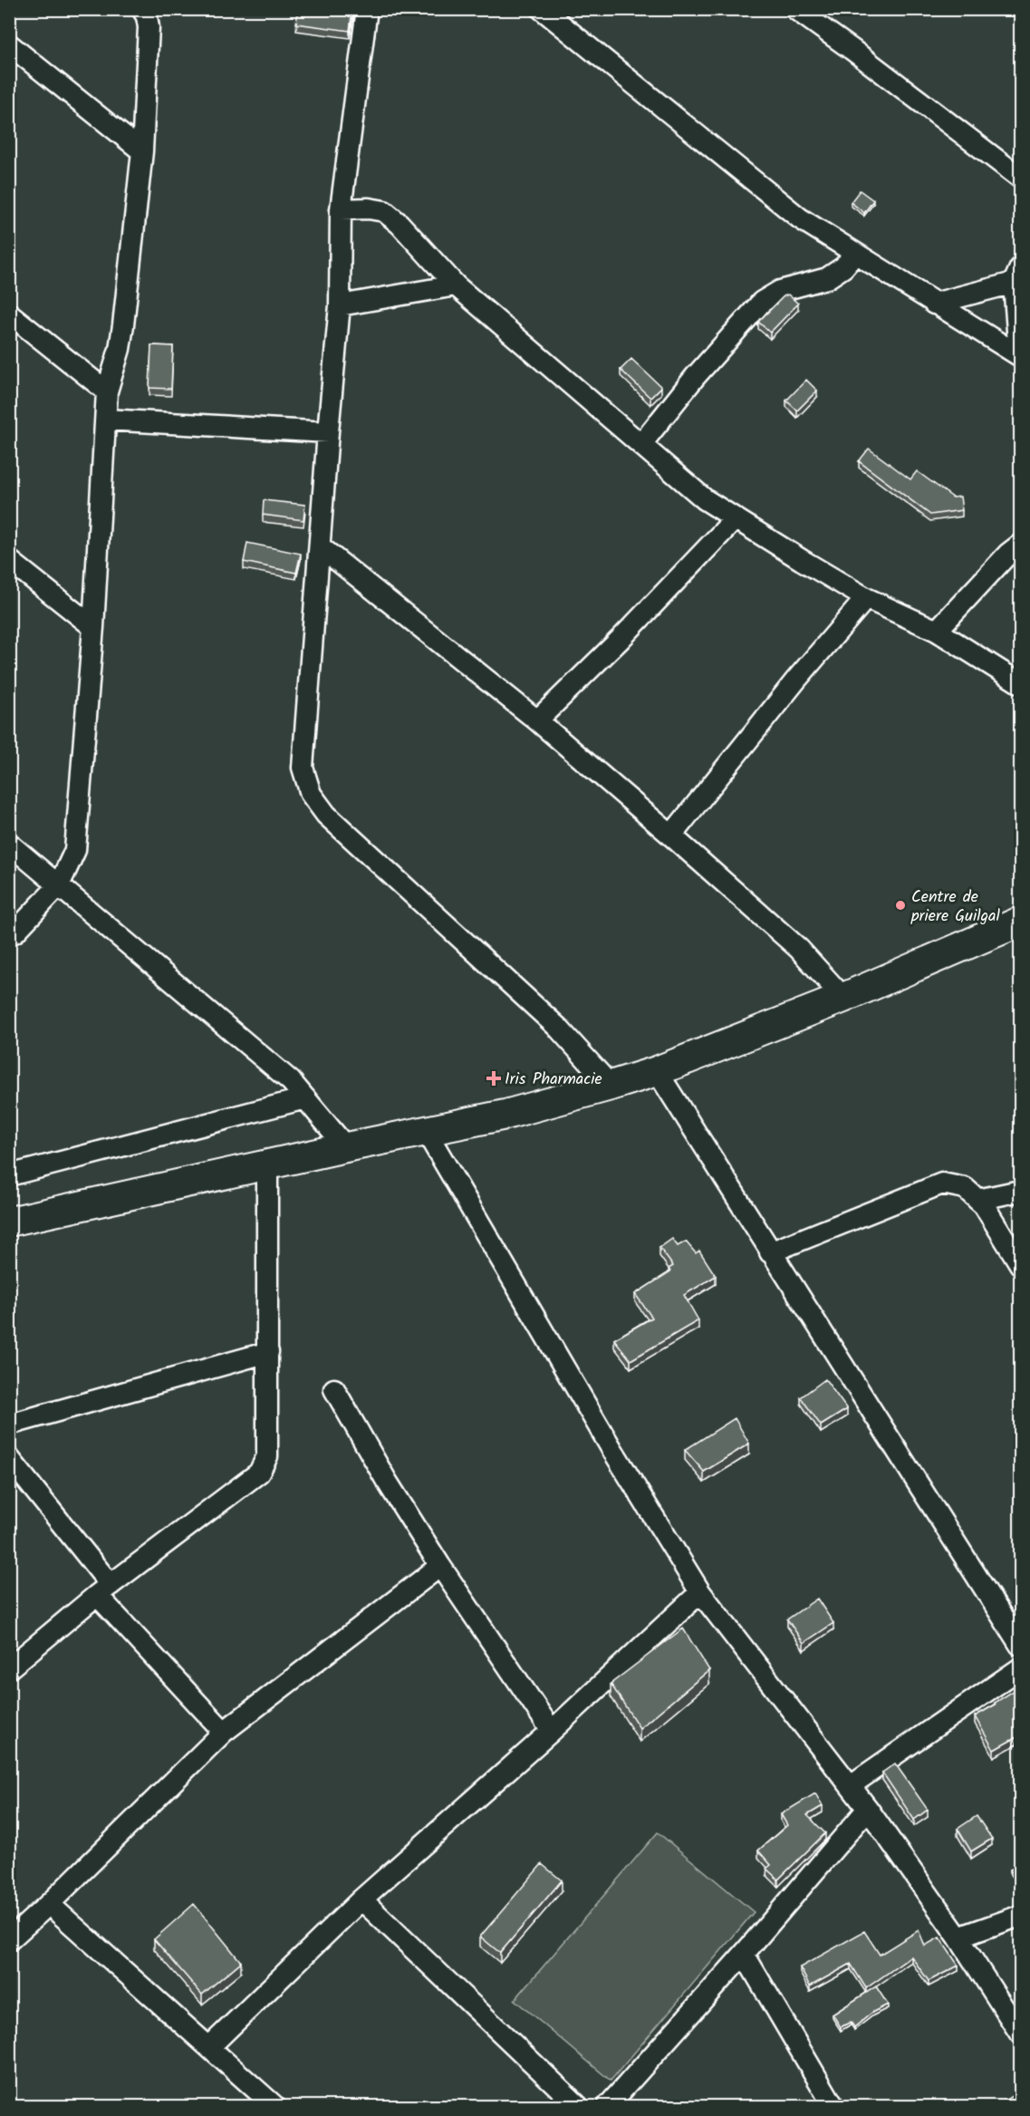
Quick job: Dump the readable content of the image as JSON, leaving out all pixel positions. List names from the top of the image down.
{
  "places": {
    "other": ["Centre de priere Guilgal"],
    "health": ["Iris Pharmacie"]
  }
}
